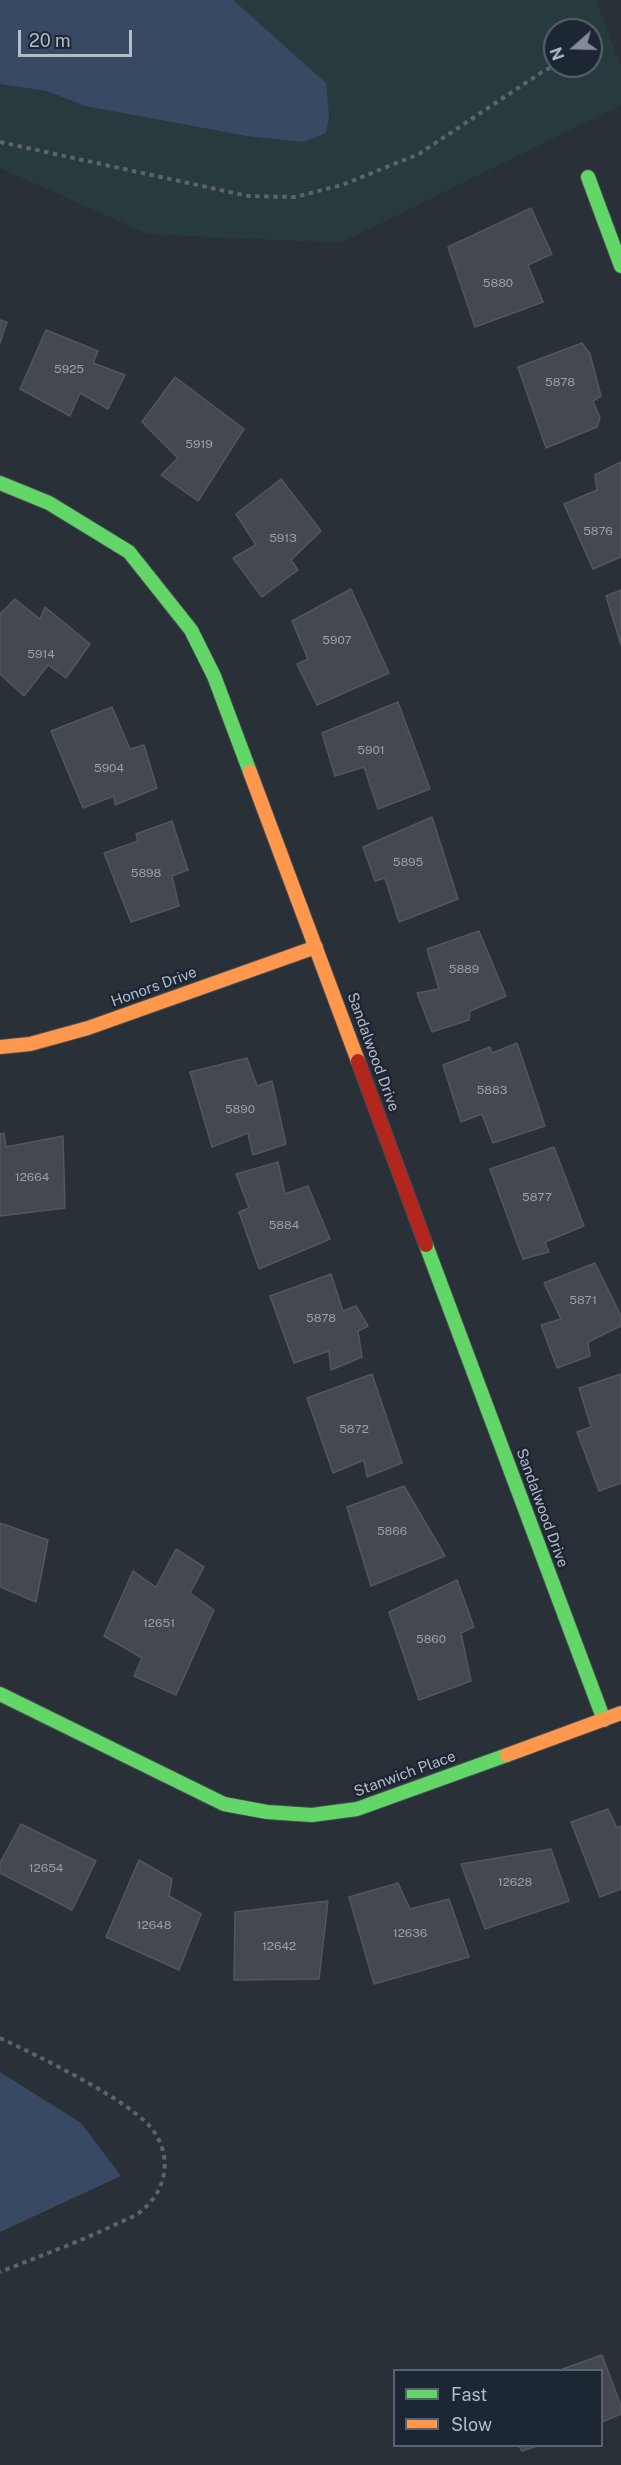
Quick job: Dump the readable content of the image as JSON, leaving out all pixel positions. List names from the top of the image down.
{
  "streets": {
    "street": ["Honors Drive", "Sandalwood Drive", "Stanwich Place"]
  },
  "crossings": [
    ["Honors Drive", "Sandalwood Drive"],
    ["Sandalwood Drive", "Stanwich Place"]
  ],
  "house_numbers": [
    "5880",
    "5925",
    "5878",
    "5919",
    "5876",
    "5913",
    "5907",
    "5914",
    "5901",
    "5904",
    "5895",
    "5898",
    "5889",
    "5883",
    "5890",
    "12664",
    "5877",
    "5884",
    "5871",
    "5878",
    "5872",
    "5866",
    "12651",
    "5860",
    "12654",
    "12628",
    "12648",
    "12636",
    "12642"
  ],
  "legend": ["Fast", "Slow"],
  "scale_bar": "20 m",
  "north": "left"
}
